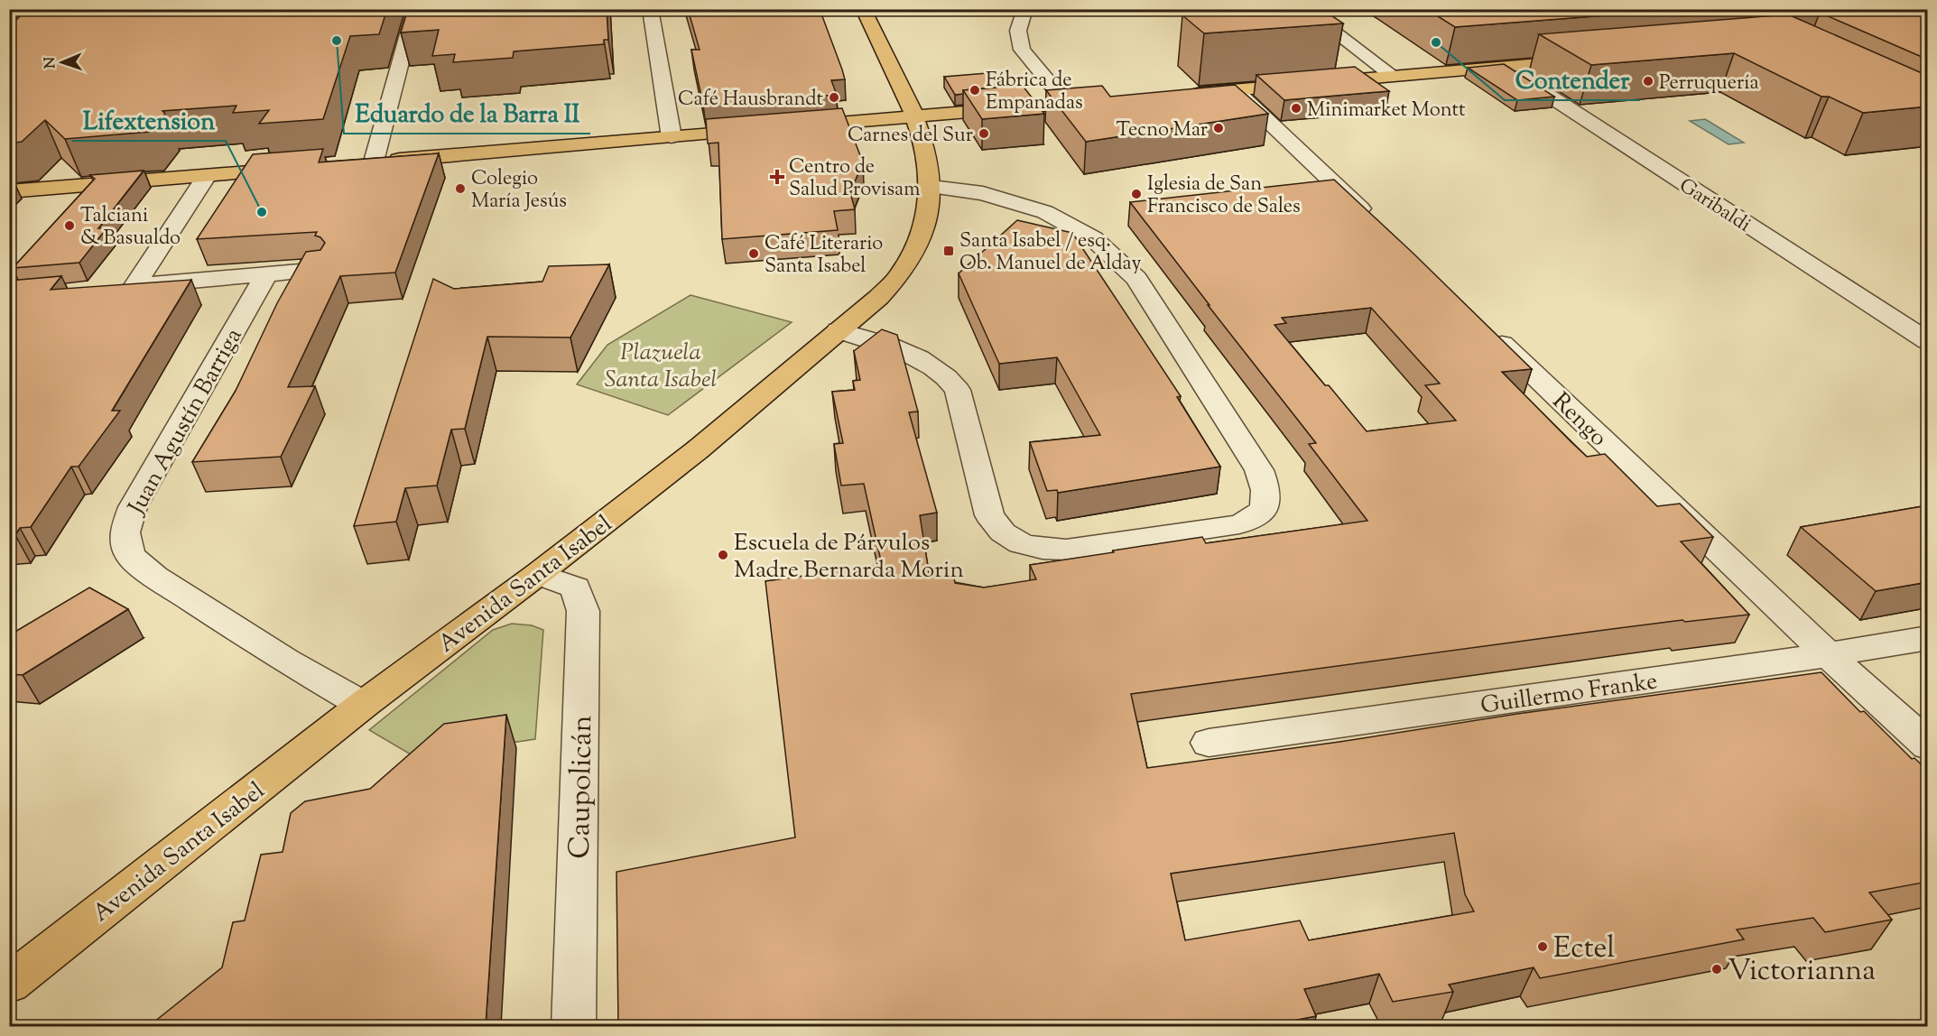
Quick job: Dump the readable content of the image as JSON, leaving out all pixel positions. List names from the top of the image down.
{
  "streets": {
    "main road": ["Avenida Santa Isabel"],
    "street": [
      "Garibaldi",
      "Rengo",
      "Juan Agustín Barriga",
      "Guillermo Franke",
      "Caupolicán"
    ]
  },
  "crossings": [
    ["Rengo", "Guillermo Franke"],
    ["Juan Agustín Barriga", "Avenida Santa Isabel"],
    ["Avenida Santa Isabel", "Caupolicán"]
  ],
  "parks": ["Plazuela Santa Isabel"],
  "places": {
    "other": [
      "Eduardo de la Barra II",
      "Contender",
      "Perruquería",
      "Fábrica de Empanadas",
      "Café Hausbrandt",
      "Minimarket Montt",
      "Tecno Mar",
      "Carnes del Sur",
      "Colegio María Jesús",
      "Iglesia de San Francisco de Sales",
      "Lifextension",
      "Talciani & Basualdo",
      "Café Literario Santa Isabel",
      "Escuela de Párvulos Madre Bernarda Morin",
      "Ectel",
      "Victorianna"
    ],
    "health": ["Centro de Salud Provisam"],
    "transit": ["Santa Isabel / esq. Ob. Manuel de Alday"]
  },
  "north": "left"
}
